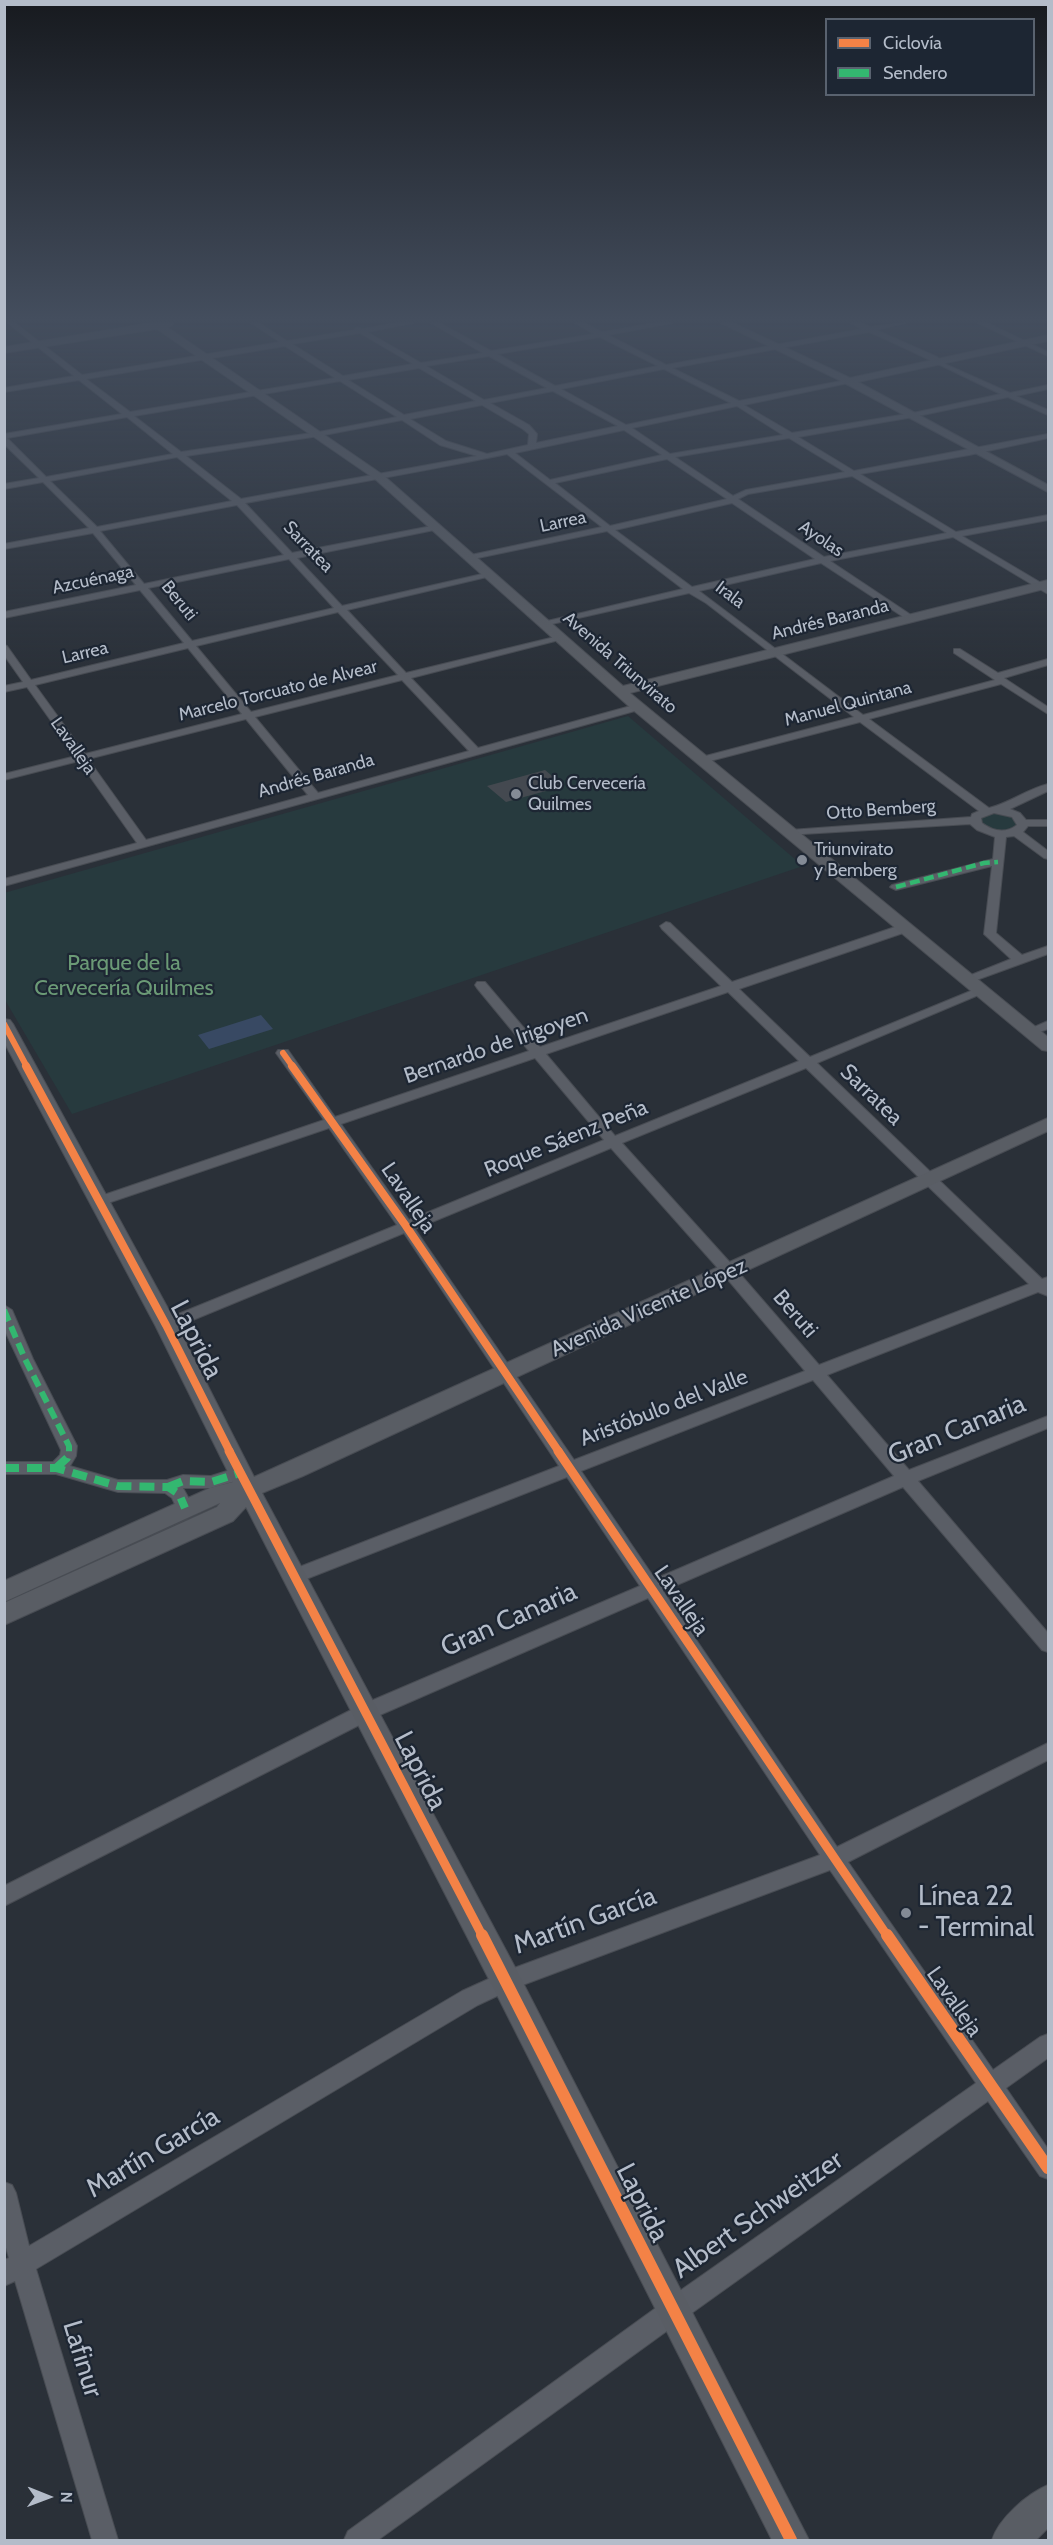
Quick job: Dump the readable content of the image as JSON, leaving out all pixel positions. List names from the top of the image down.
{
  "streets": {
    "street": [
      "Larrea",
      "Ayolas",
      "Sarratea",
      "Azcuénaga",
      "Irala",
      "Beruti",
      "Andrés Baranda",
      "Avenida Triunvirato",
      "Marcelo Torcuato de Alvear",
      "Manuel Quintana",
      "Lavalleja",
      "Otto Bemberg",
      "Bernardo de Irigoyen",
      "Roque Sáenz Peña",
      "Avenida Vicente López",
      "Laprida",
      "Aristóbulo del Valle",
      "Gran Canaria",
      "Martín García",
      "Albert Schweitzer",
      "Lafinur"
    ]
  },
  "crossings": [
    ["Larrea", "Ayolas"],
    ["Larrea", "Sarratea"],
    ["Larrea", "Irala"],
    ["Larrea", "Beruti"],
    ["Larrea", "Avenida Triunvirato"],
    ["Larrea", "Lavalleja"],
    ["Ayolas", "Andrés Baranda"],
    ["Sarratea", "Azcuénaga"],
    ["Sarratea", "Andrés Baranda"],
    ["Sarratea", "Marcelo Torcuato de Alvear"],
    ["Sarratea", "Bernardo de Irigoyen"],
    ["Sarratea", "Roque Sáenz Peña"],
    ["Sarratea", "Avenida Vicente López"],
    ["Sarratea", "Aristóbulo del Valle"],
    ["Azcuénaga", "Beruti"],
    ["Azcuénaga", "Avenida Triunvirato"],
    ["Irala", "Andrés Baranda"],
    ["Irala", "Manuel Quintana"],
    ["Beruti", "Andrés Baranda"],
    ["Beruti", "Marcelo Torcuato de Alvear"],
    ["Beruti", "Bernardo de Irigoyen"],
    ["Beruti", "Roque Sáenz Peña"],
    ["Beruti", "Avenida Vicente López"],
    ["Beruti", "Aristóbulo del Valle"],
    ["Beruti", "Gran Canaria"],
    ["Andrés Baranda", "Avenida Triunvirato"],
    ["Andrés Baranda", "Lavalleja"],
    ["Avenida Triunvirato", "Marcelo Torcuato de Alvear"],
    ["Avenida Triunvirato", "Manuel Quintana"],
    ["Avenida Triunvirato", "Otto Bemberg"],
    ["Avenida Triunvirato", "Bernardo de Irigoyen"],
    ["Avenida Triunvirato", "Roque Sáenz Peña"],
    ["Marcelo Torcuato de Alvear", "Lavalleja"],
    ["Lavalleja", "Bernardo de Irigoyen"],
    ["Lavalleja", "Roque Sáenz Peña"],
    ["Lavalleja", "Avenida Vicente López"],
    ["Lavalleja", "Aristóbulo del Valle"],
    ["Lavalleja", "Gran Canaria"],
    ["Lavalleja", "Martín García"],
    ["Lavalleja", "Albert Schweitzer"],
    ["Bernardo de Irigoyen", "Laprida"],
    ["Roque Sáenz Peña", "Laprida"],
    ["Avenida Vicente López", "Laprida"],
    ["Laprida", "Aristóbulo del Valle"],
    ["Laprida", "Gran Canaria"],
    ["Laprida", "Martín García"],
    ["Laprida", "Albert Schweitzer"],
    ["Martín García", "Lafinur"]
  ],
  "parks": ["Parque de la Cervecería Quilmes"],
  "places": ["Club Cervecería Quilmes", "Triunvirato y Bemberg", "Línea 22 - Terminal"],
  "legend": ["Ciclovía", "Sendero"],
  "north": "right"
}
